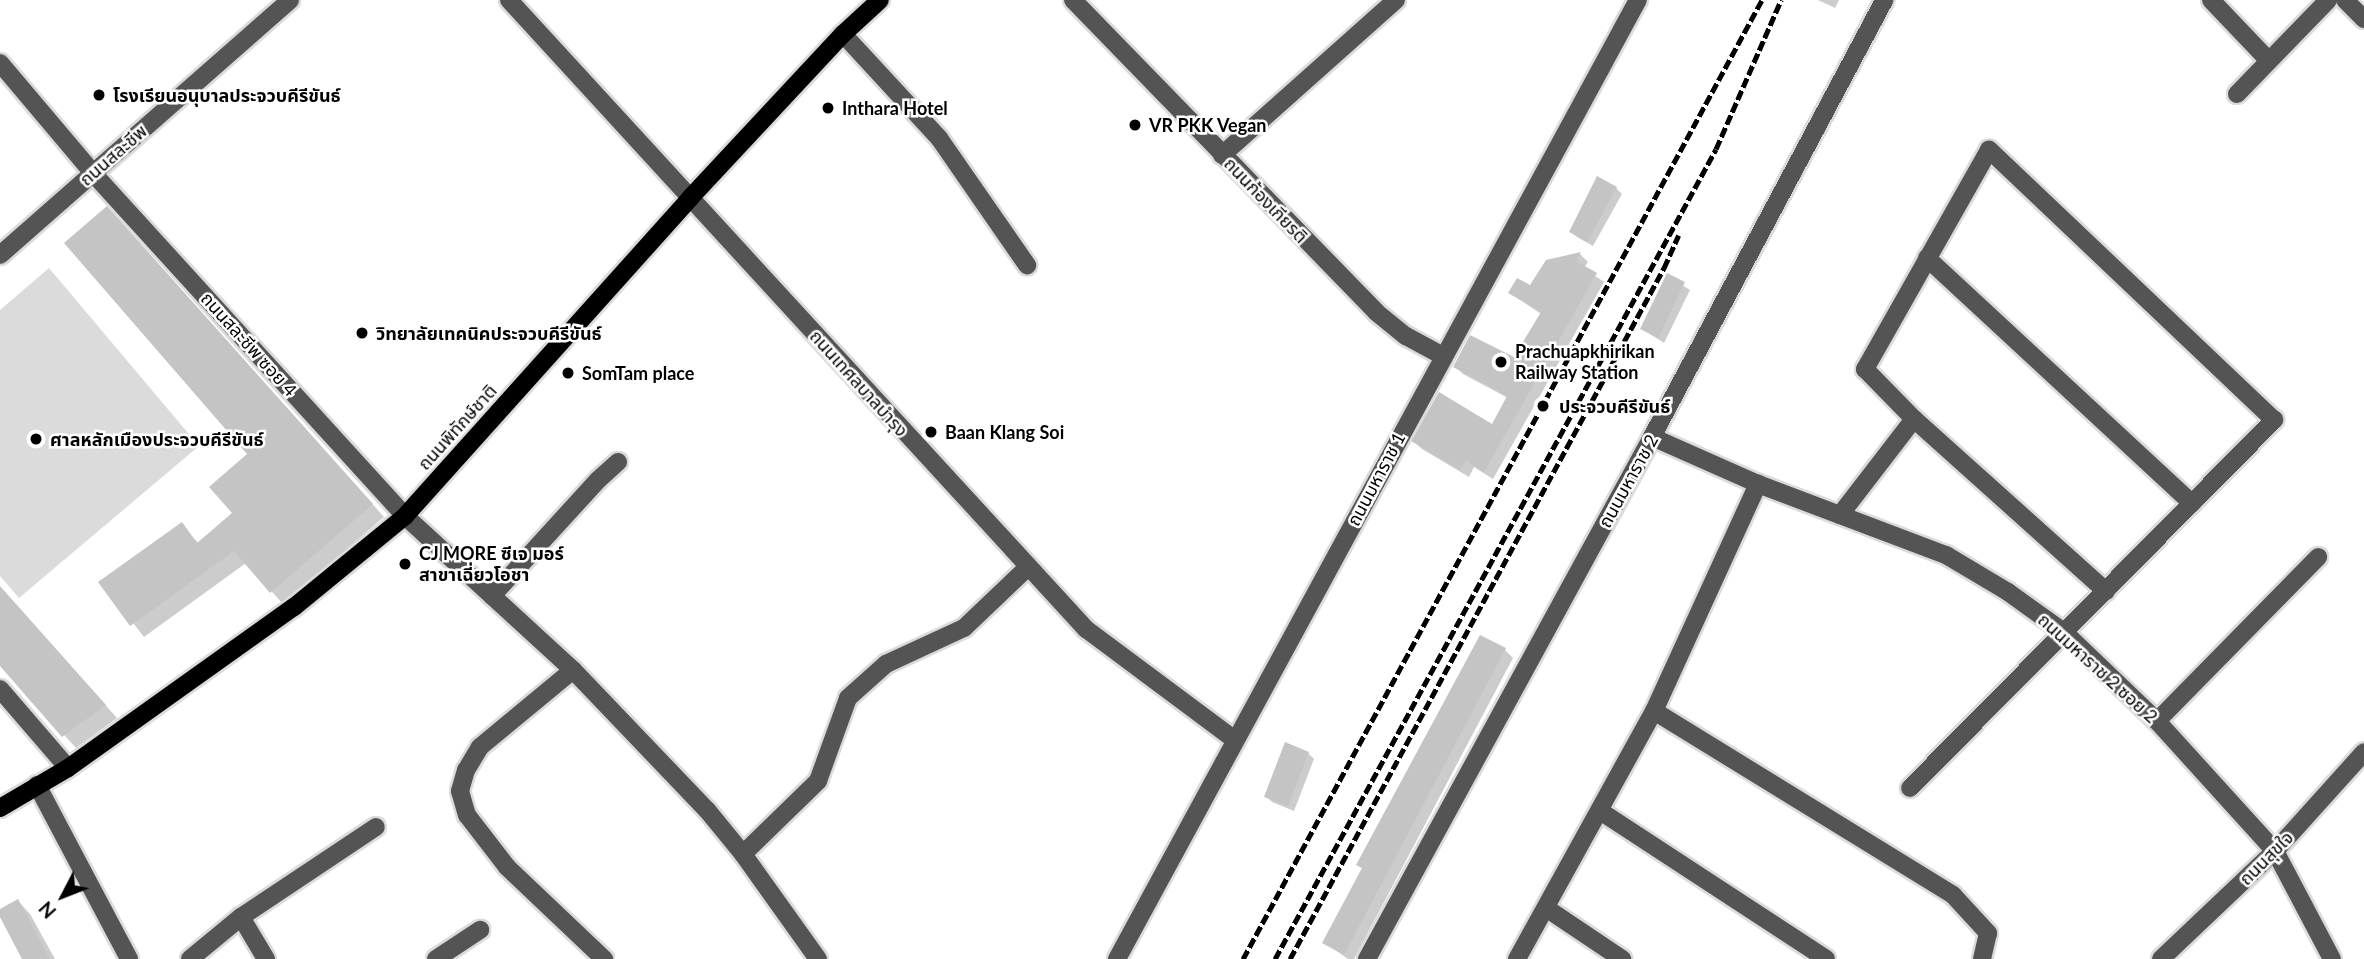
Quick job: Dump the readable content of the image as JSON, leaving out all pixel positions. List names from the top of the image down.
{
  "streets": {
    "main road": ["ถนนพิทักษ์ชาติ"],
    "street": [
      "ถนนสละชีพ",
      "ถนนก้องเกียรติ",
      "ถนนสละชีพ ซอย 4",
      "ถนนเทศลบาลบำรุง",
      "ถนนมหาราช 1",
      "ถนนมหาราช 2",
      "ถนนมหาราช 2 ซอย 2",
      "ถนนสุขใจ"
    ]
  },
  "crossings": [
    ["ถนนสละชีพ", "ถนนสละชีพ ซอย 4"],
    ["ถนนก้องเกียรติ", "ถนนมหาราช 1"],
    ["ถนนสละชีพ ซอย 4", "ถนนพิทักษ์ชาติ"],
    ["ถนนเทศลบาลบำรุง", "ถนนพิทักษ์ชาติ"],
    ["ถนนเทศลบาลบำรุง", "ถนนมหาราช 1"],
    ["ถนนมหาราช 2", "ถนนมหาราช 2 ซอย 2"],
    ["ถนนมหาราช 2 ซอย 2", "ถนนสุขใจ"]
  ],
  "places": [
    "โรงเรียนอนุบาลประจวบคีรีขันธ์",
    "Inthara Hotel",
    "VR PKK Vegan",
    "วิทยาลัยเทคนิคประจวบคีรีขันธ์",
    "Prachuapkhirikan Railway Station",
    "SomTam place",
    "ประจวบคีรีขันธ์",
    "Baan Klang Soi",
    "ศาลหลักเมืองประจวบคีรีขันธ์",
    "CJ MORE ซีเจ มอร์ สาขาเฉี่ยวโอชา"
  ],
  "north": "bottom left"
}
